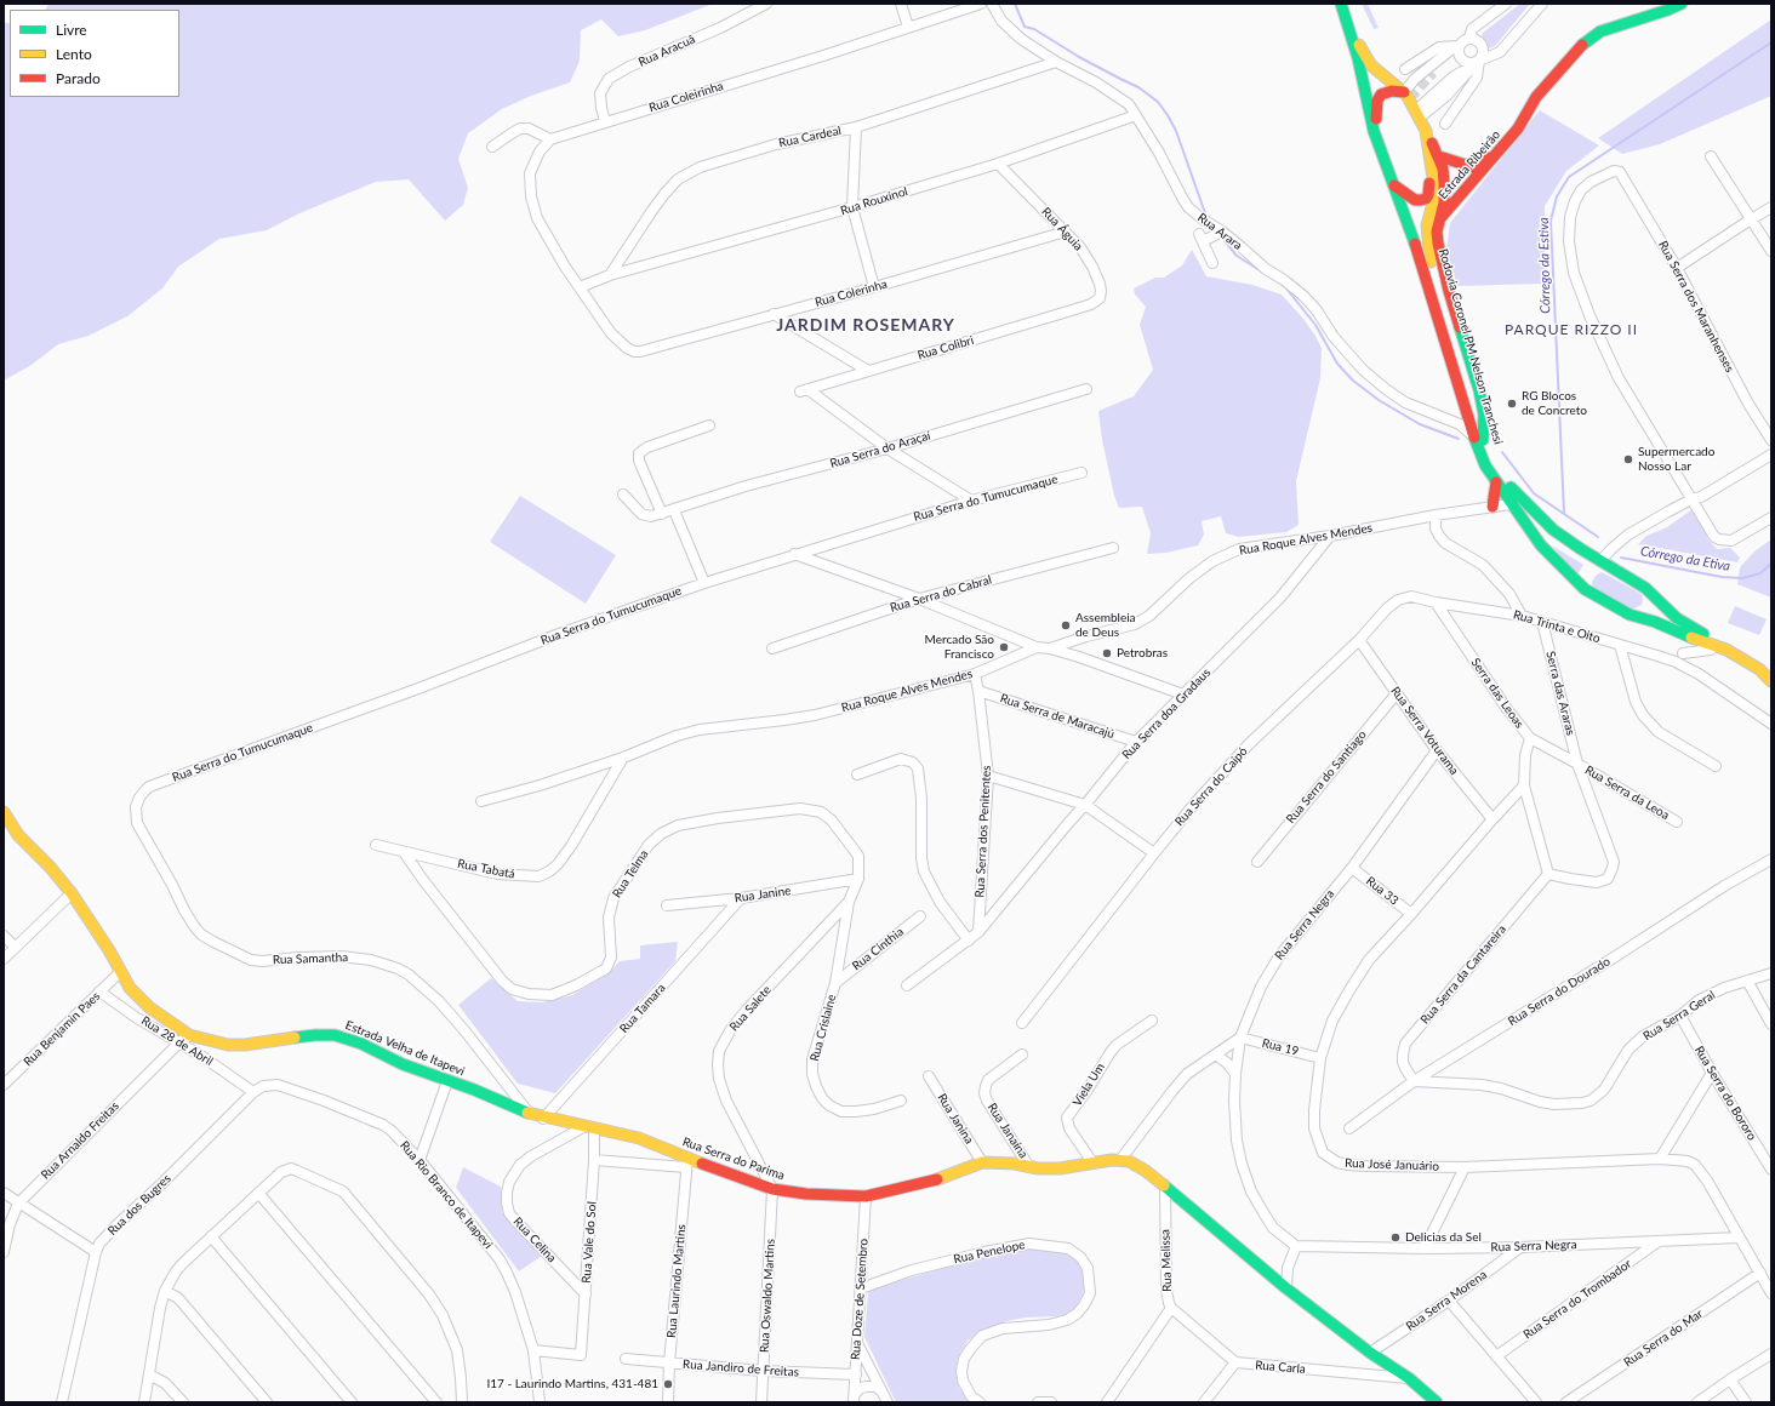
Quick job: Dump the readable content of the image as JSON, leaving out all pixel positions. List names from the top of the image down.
{
  "streets": {
    "main road": [
      "Estrada Ribeirão",
      "Rodovia Coronel PM Nelson Tranchesi",
      "Estrada Velha de Itapevi",
      "Rua Serra do Parima"
    ],
    "street": [
      "Rua Aracuã",
      "Rua Coleirinha",
      "Rua Cardeal",
      "Rua Rouxinol",
      "Rua Águia",
      "Rua Arara",
      "Rua Colerinha",
      "Rua Serra dos Maranhenses",
      "Rua Colibri",
      "Rua Serra do Araçaí",
      "Rua Serra do Tumucumaque",
      "Rua Roque Alves Mendes",
      "Rua Serra do Cabral",
      "Rua Trinta e Oito",
      "Serra das Leoas",
      "Serra das Araras",
      "Rua Serra doa Gradaus",
      "Rua Serra de Maracajú",
      "Rua Serra Voturama",
      "Rua Serra do Santiago",
      "Rua Serra do Caipó",
      "Rua Serra da Leoa",
      "Rua Serra dos Penitentes",
      "Rua Tabatá",
      "Rua Telma",
      "Rua 33",
      "Rua Janine",
      "Rua Serra Negra",
      "Rua Cinthia",
      "Rua Samantha",
      "Rua Serra da Cantareira",
      "Rua Serra do Dourado",
      "Rua Tamara",
      "Rua Salete",
      "Rua Serra Geral",
      "Rua Crislaine",
      "Rua Benjamin Paes",
      "Rua 28 de Abril",
      "Rua 19",
      "Viela Um",
      "Rua Serra do Bororo",
      "Rua Janina",
      "Rua Janaína",
      "Rua Arnaldo Freitas",
      "Rua José Januário",
      "Rua Rio Branco de Itapevi",
      "Rua dos Bugres",
      "Rua Celina",
      "Rua Vale do Sol",
      "Rua Penelope",
      "Rua Melissa",
      "Rua Laurindo Martins",
      "Rua Oswaldo Martins",
      "Rua Doze de Setembro",
      "Rua Serra do Trombador",
      "Rua Serra Morena",
      "Rua Serra do Mar",
      "Rua Carla",
      "Rua Jandiro de Freitas"
    ]
  },
  "crossings": [
    ["Rua Aracuã", "Rua Coleirinha"],
    ["Rua Cardeal", "Rua Rouxinol"],
    ["Rua Cardeal", "Rua Arara"],
    ["Rua Rouxinol", "Rua Águia"],
    ["Rua Rouxinol", "Rua Arara"],
    ["Rua Rouxinol", "Rua Colerinha"],
    ["Rua Águia", "Rua Colerinha"],
    ["Rua Águia", "Rua Colibri"],
    ["Rua Arara", "Rodovia Coronel PM Nelson Tranchesi"],
    ["Rodovia Coronel PM Nelson Tranchesi", "Rua Roque Alves Mendes"],
    ["Rua Colibri", "Rua Serra do Araçaí"],
    ["Rua Serra do Tumucumaque", "Rua Samantha"],
    ["Rua Roque Alves Mendes", "Rua Serra doa Gradaus"],
    ["Rua Roque Alves Mendes", "Rua Serra dos Penitentes"],
    ["Rua Roque Alves Mendes", "Rua Tabatá"],
    ["Rua Trinta e Oito", "Serra das Leoas"],
    ["Rua Trinta e Oito", "Serra das Araras"],
    ["Rua Trinta e Oito", "Rua Serra do Caipó"],
    ["Serra das Leoas", "Serra das Araras"],
    ["Serra das Leoas", "Rua Serra do Caipó"],
    ["Serra das Leoas", "Rua Serra da Leoa"],
    ["Serra das Araras", "Rua Serra da Leoa"],
    ["Serra das Araras", "Rua Serra da Cantareira"],
    ["Rua Serra doa Gradaus", "Rua Serra de Maracajú"],
    ["Rua Serra doa Gradaus", "Rua Serra dos Penitentes"],
    ["Rua Serra de Maracajú", "Rua Serra dos Penitentes"],
    ["Rua Serra Voturama", "Rua Serra do Santiago"],
    ["Rua Serra Voturama", "Rua Serra do Caipó"],
    ["Rua Serra Voturama", "Rua Serra Negra"],
    ["Rua Serra Voturama", "Rua José Januário"],
    ["Rua Tabatá", "Rua Telma"],
    ["Rua Telma", "Rua Janine"],
    ["Rua Telma", "Rua Salete"],
    ["Rua Telma", "Rua Crislaine"],
    ["Rua 33", "Rua Serra Negra"],
    ["Rua 33", "Rua José Januário"],
    ["Rua Janine", "Rua Tamara"],
    ["Rua Serra Negra", "Rua 19"],
    ["Rua Serra Negra", "Rua José Januário"],
    ["Rua Serra Negra", "Rua Serra do Trombador"],
    ["Rua Serra Negra", "Rua Serra Morena"],
    ["Rua Cinthia", "Rua Crislaine"],
    ["Rua Samantha", "Estrada Velha de Itapevi"],
    ["Rua Serra da Cantareira", "Rua Serra do Dourado"],
    ["Rua Serra da Cantareira", "Rua Serra Geral"],
    ["Rua Serra do Dourado", "Rua Serra Geral"],
    ["Rua Tamara", "Estrada Velha de Itapevi"],
    ["Rua Tamara", "Rua Serra do Parima"],
    ["Rua Salete", "Rua Crislaine"],
    ["Rua Salete", "Rua Serra do Parima"],
    ["Rua Salete", "Rua Oswaldo Martins"],
    ["Rua Serra Geral", "Rua Serra do Bororo"],
    ["Rua Benjamin Paes", "Rua 28 de Abril"],
    ["Rua 28 de Abril", "Rua Arnaldo Freitas"],
    ["Rua 28 de Abril", "Rua Rio Branco de Itapevi"],
    ["Rua 28 de Abril", "Rua dos Bugres"],
    ["Rua 19", "Rua José Januário"],
    ["Estrada Velha de Itapevi", "Rua Arnaldo Freitas"],
    ["Estrada Velha de Itapevi", "Rua Serra do Parima"],
    ["Viela Um", "Rua Serra do Parima"],
    ["Rua Janina", "Rua Serra do Parima"],
    ["Rua Janaína", "Rua Serra do Parima"],
    ["Rua Serra do Parima", "Rua Celina"],
    ["Rua Serra do Parima", "Rua Vale do Sol"],
    ["Rua Serra do Parima", "Rua Laurindo Martins"],
    ["Rua Serra do Parima", "Rua Oswaldo Martins"],
    ["Rua Serra do Parima", "Rua Doze de Setembro"],
    ["Rua José Januário", "Rua Serra do Mar"],
    ["Rua Rio Branco de Itapevi", "Rua dos Bugres"],
    ["Rua Rio Branco de Itapevi", "Rua Vale do Sol"],
    ["Rua Celina", "Rua Vale do Sol"],
    ["Rua Penelope", "Rua Doze de Setembro"],
    ["Rua Laurindo Martins", "Rua Jandiro de Freitas"],
    ["Rua Oswaldo Martins", "Rua Jandiro de Freitas"],
    ["Rua Doze de Setembro", "Rua Jandiro de Freitas"]
  ],
  "districts": ["JARDIM ROSEMARY", "PARQUE RIZZO II"],
  "water": ["Córrego da Estiva", "Córrego da Etiva"],
  "places": [
    "RG Blocos de Concreto",
    "Supermercado Nosso Lar",
    "Assembleia de Deus",
    "Mercado São Francisco",
    "Petrobras",
    "Delicias da Sel",
    "I17 - Laurindo Martins, 431-481"
  ],
  "legend": ["Livre", "Lento", "Parado"]
}
